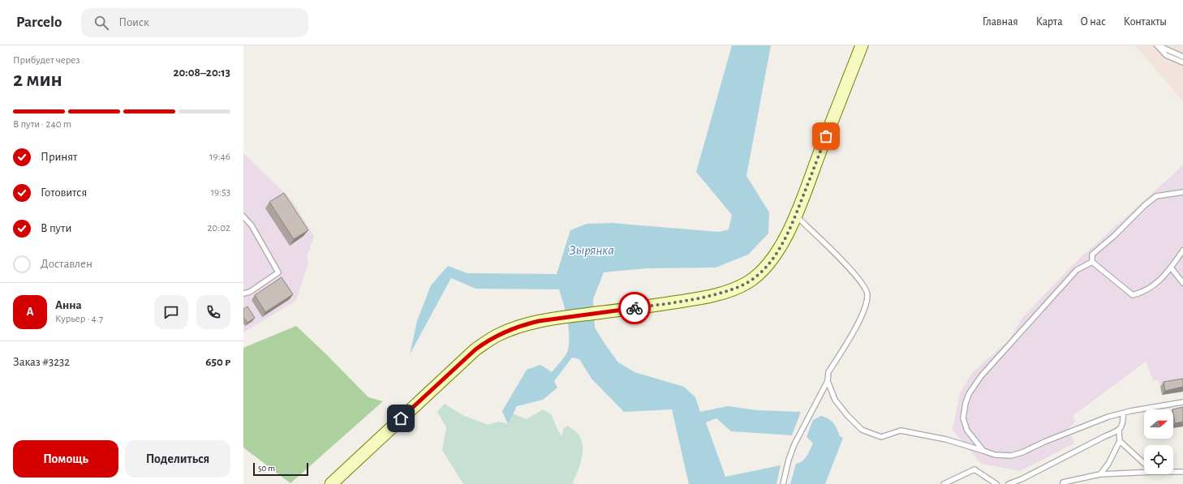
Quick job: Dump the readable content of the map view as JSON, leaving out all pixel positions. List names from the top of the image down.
{
  "water": ["Зырянка"],
  "scale_bar": "50 m",
  "north": "right",
  "page": {
    "header": "Parcelo",
    "search": "Поиск",
    "nav": [
      "Главная",
      "Карта",
      "О нас",
      "Контакты"
    ],
    "heading": ["2 мин", "Прибудет через", "20:08–20:13"],
    "panel": [
      "Анна",
      "Курьер · 4.7",
      "Заказ #3232",
      "650 ₽"
    ],
    "bar": "В пути · 240 m",
    "list": [
      ["Принят", "19:46"],
      ["Готовится", "19:53"],
      ["В пути", "20:02"],
      "Доставлен"
    ],
    "round": "А",
    "buttons": ["Помощь", "Поделиться"],
    "scale": "50 m"
  }
}
